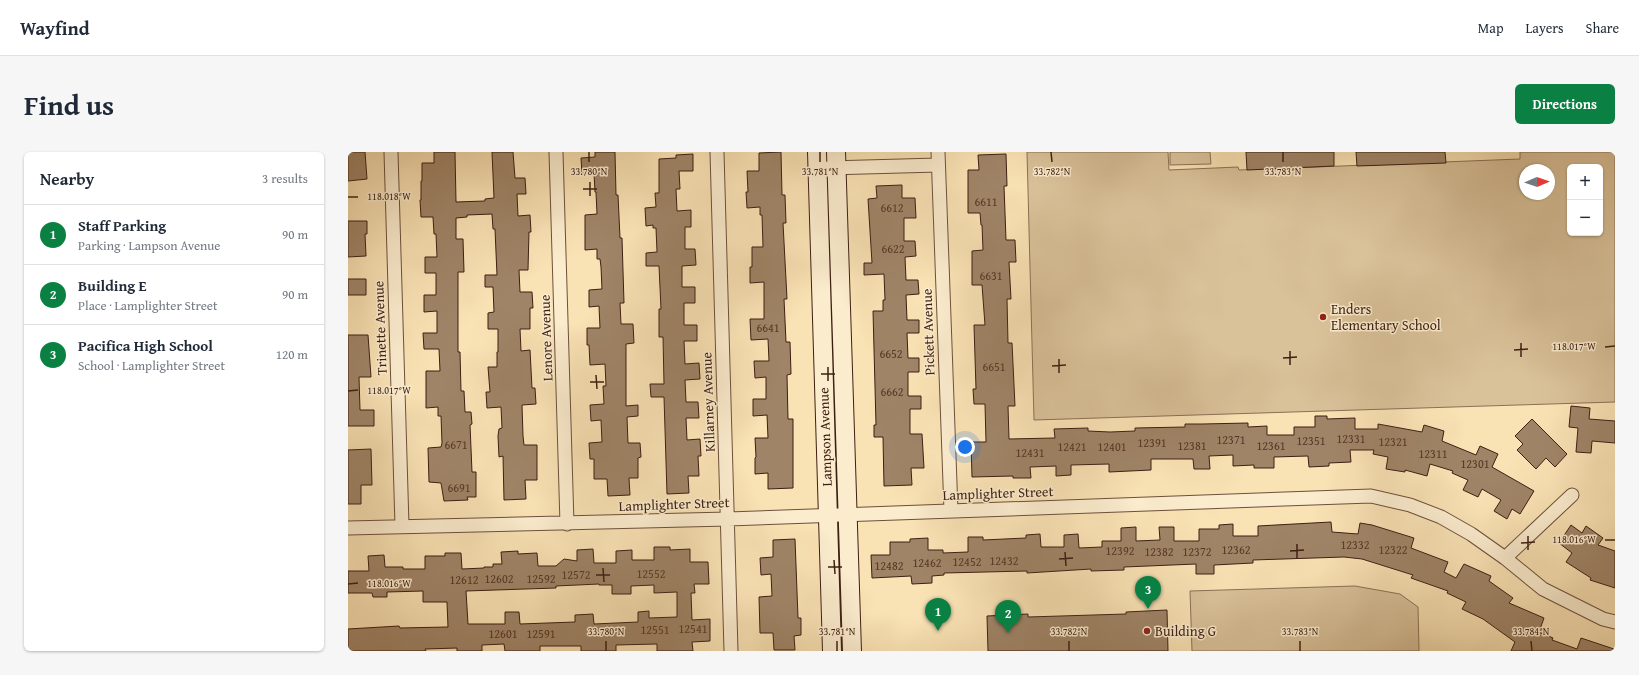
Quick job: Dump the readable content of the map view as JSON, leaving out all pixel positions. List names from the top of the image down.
{
  "streets": {
    "main road": ["Lampson Avenue"],
    "street": [
      "Trinette Avenue",
      "Pickett Avenue",
      "Lenore Avenue",
      "Killarney Avenue",
      "Lamplighter Street"
    ]
  },
  "crossings": [
    ["Trinette Avenue", "Lamplighter Street"],
    ["Pickett Avenue", "Lamplighter Street"],
    ["Lenore Avenue", "Lamplighter Street"],
    ["Killarney Avenue", "Lamplighter Street"],
    ["Lampson Avenue", "Lamplighter Street"]
  ],
  "places": ["Enders Elementary School", "Building G"],
  "house_numbers": [
    "6611",
    "6612",
    "6622",
    "6631",
    "6641",
    "6652",
    "6651",
    "6662",
    "12331",
    "12371",
    "12351",
    "12321",
    "12391",
    "6671",
    "12381",
    "12361",
    "12421",
    "12401",
    "12431",
    "12311",
    "12301",
    "6691",
    "12332",
    "12362",
    "12322",
    "12392",
    "12382",
    "12372",
    "12432",
    "12452",
    "12462",
    "12482",
    "12552",
    "12572",
    "12602",
    "12592",
    "12612",
    "12541",
    "12551",
    "12601",
    "12591"
  ],
  "north": "right",
  "page": {
    "header": "Wayfind",
    "nav": ["Map", "Layers", "Share"],
    "title": "Find us",
    "buttons": "Directions",
    "heading": ["Nearby", "3 results"],
    "map_buttons": ["+", "−"],
    "list": [
      {
        "mark": "1",
        "name": "Staff Parking",
        "note": "Parking · Lampson Avenue",
        "value": "90 m"
      },
      {
        "mark": "2",
        "name": "Building E",
        "note": "Place · Lamplighter Street",
        "value": "90 m"
      },
      {
        "mark": "3",
        "name": "Pacifica High School",
        "note": "School · Lamplighter Street",
        "value": "120 m"
      }
    ],
    "pins": ["3", "1", "2"]
  },
  "coordinates": [
    "33.780°N",
    "33.781°N",
    "33.782°N",
    "33.783°N",
    "118.018°W",
    "118.017°W",
    "118.016°W",
    "33.784°N"
  ]
}
